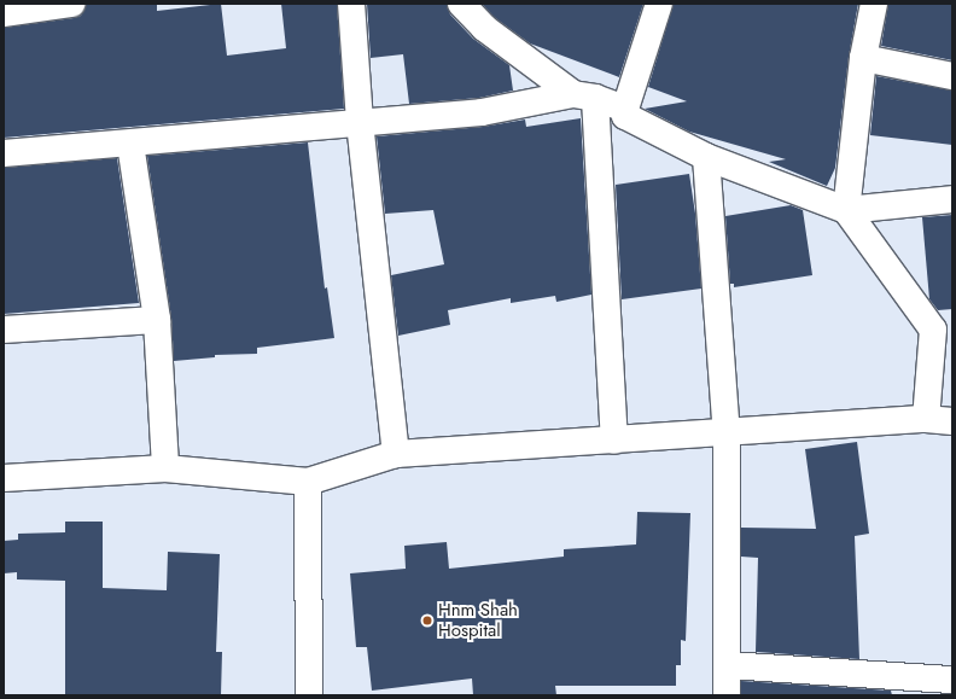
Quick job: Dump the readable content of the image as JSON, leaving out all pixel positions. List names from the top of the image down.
{
  "places": ["Hnm Shah Hospital"]
}
